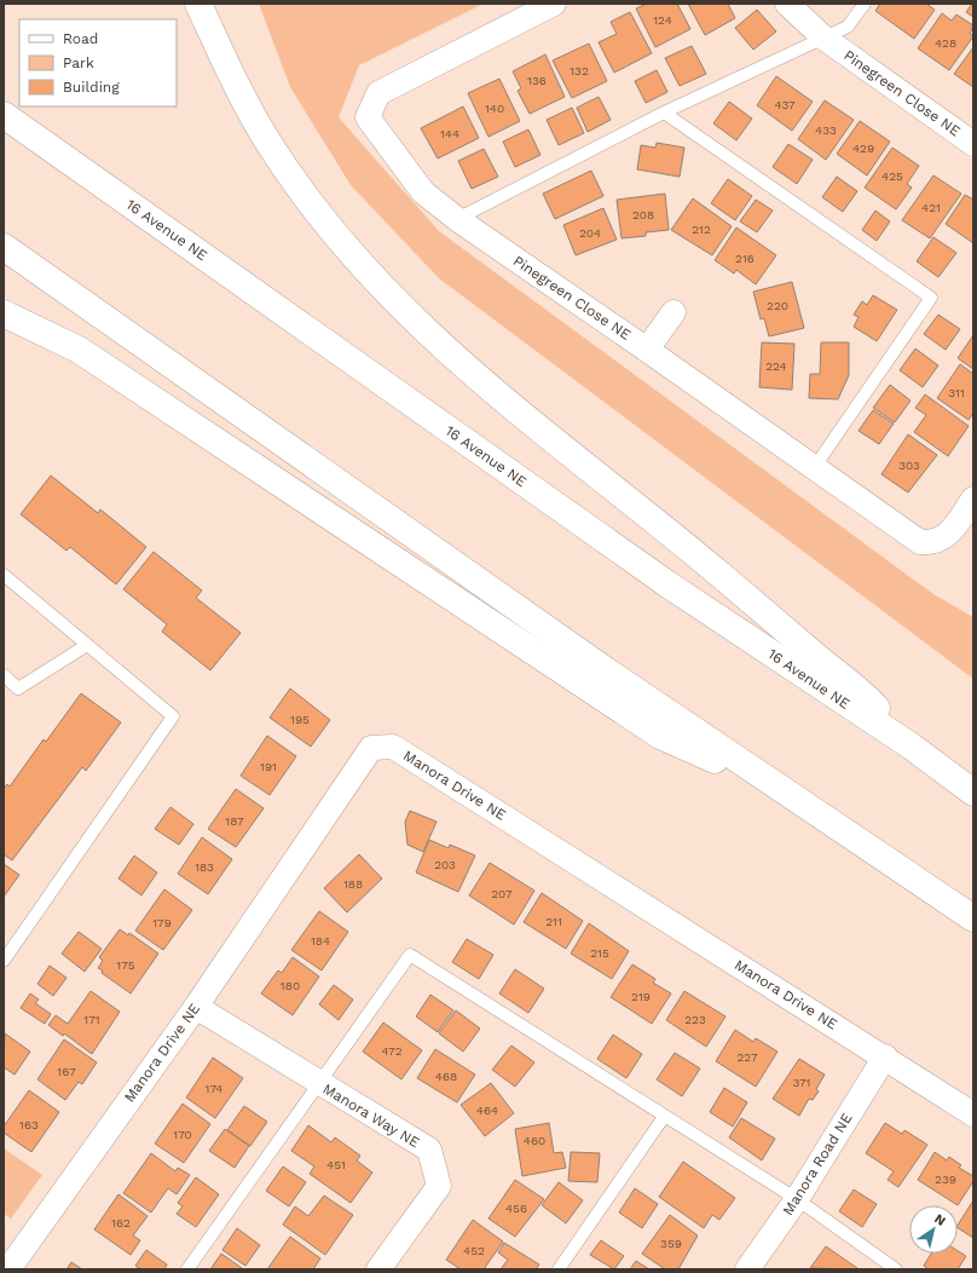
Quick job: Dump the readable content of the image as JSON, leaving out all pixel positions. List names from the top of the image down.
{
  "streets": {
    "highway": ["16 Avenue NE"],
    "street": [
      "Pinegreen Close NE",
      "Manora Drive NE",
      "Manora Way NE",
      "Manora Road NE"
    ]
  },
  "crossings": [
    ["Manora Drive NE", "Manora Way NE"],
    ["Manora Drive NE", "Manora Road NE"]
  ],
  "house_numbers": [
    "124",
    "428",
    "132",
    "136",
    "437",
    "140",
    "433",
    "144",
    "429",
    "425",
    "421",
    "208",
    "212",
    "204",
    "216",
    "220",
    "224",
    "311",
    "303",
    "195",
    "191",
    "187",
    "203",
    "183",
    "188",
    "207",
    "211",
    "179",
    "184",
    "215",
    "175",
    "180",
    "219",
    "171",
    "223",
    "472",
    "227",
    "167",
    "468",
    "371",
    "174",
    "464",
    "163",
    "170",
    "460",
    "451",
    "239",
    "456",
    "162",
    "359",
    "452"
  ],
  "legend": ["Road", "Park", "Building"],
  "north": "top right"
}
